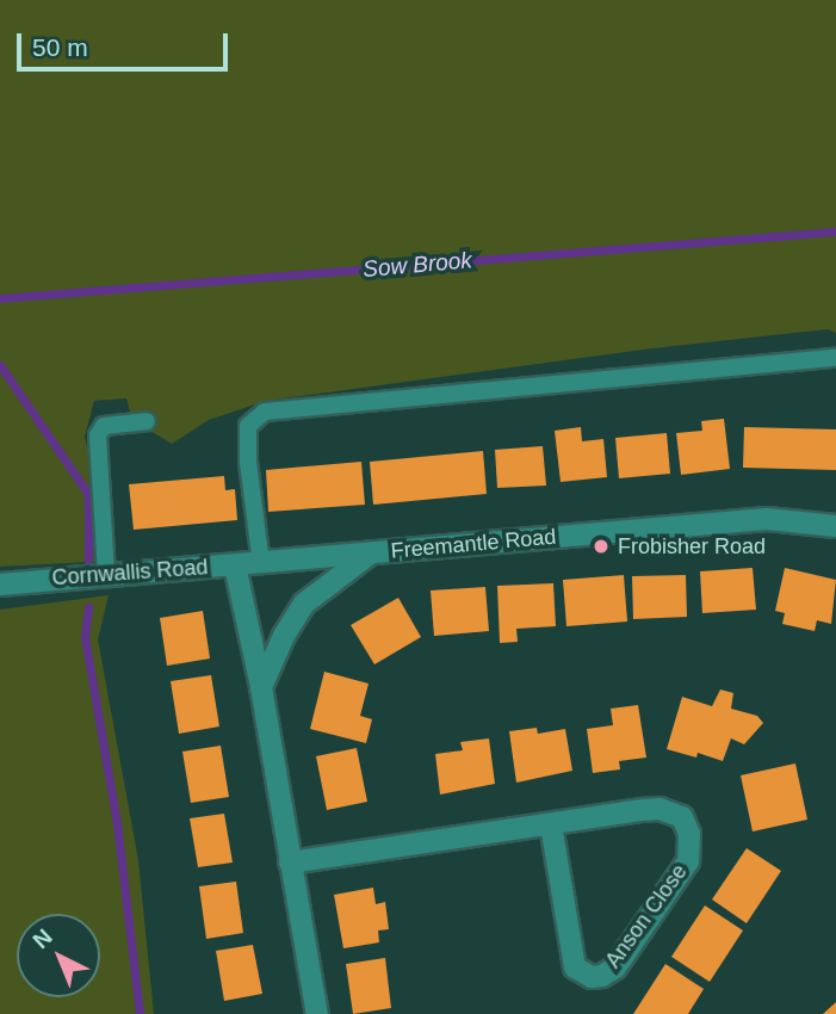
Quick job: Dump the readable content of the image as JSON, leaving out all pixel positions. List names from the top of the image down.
{
  "streets": {
    "street": ["Freemantle Road", "Cornwallis Road", "Anson Close"]
  },
  "crossings": [
    ["Freemantle Road", "Cornwallis Road"]
  ],
  "water": ["Sow Brook"],
  "places": ["Frobisher Road"],
  "scale_bar": "50 m",
  "north": "top left"
}
